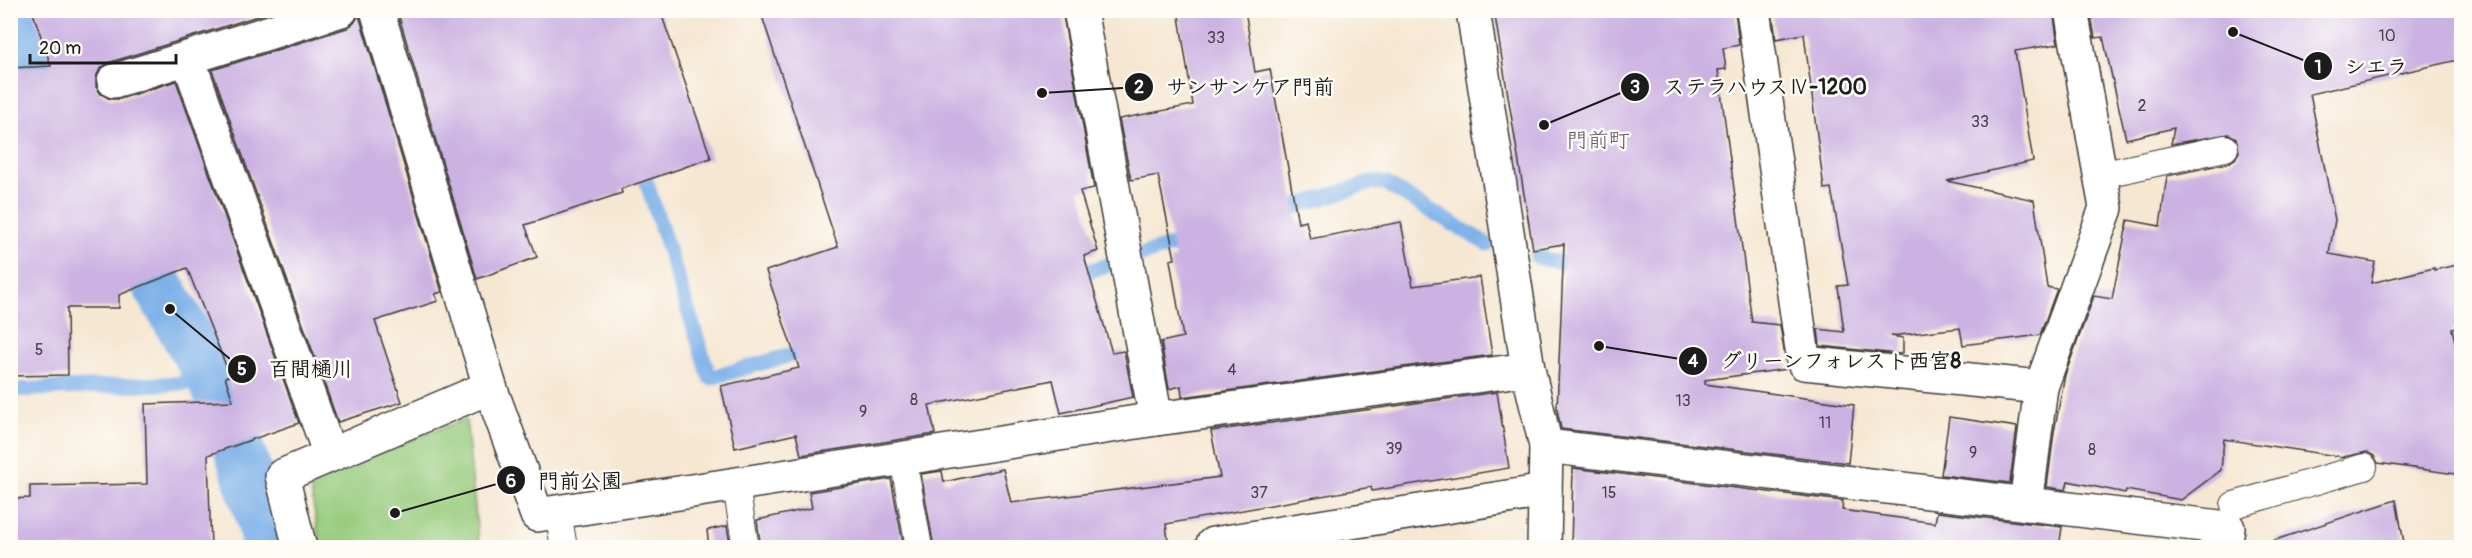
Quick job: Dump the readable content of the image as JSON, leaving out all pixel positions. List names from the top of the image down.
{
  "districts": ["門前町"],
  "places": [
    "シエラ",
    "サンサンケア門前",
    "ステラハウスⅣ-1200",
    "百間樋川",
    "グリーンフォレスト西宮8",
    "門前公園"
  ],
  "house_numbers": [
    "10",
    "33",
    "2",
    "33",
    "5",
    "4",
    "8",
    "13",
    "9",
    "11",
    "39",
    "8",
    "9",
    "37",
    "15"
  ],
  "scale_bar": "20 m"
}
